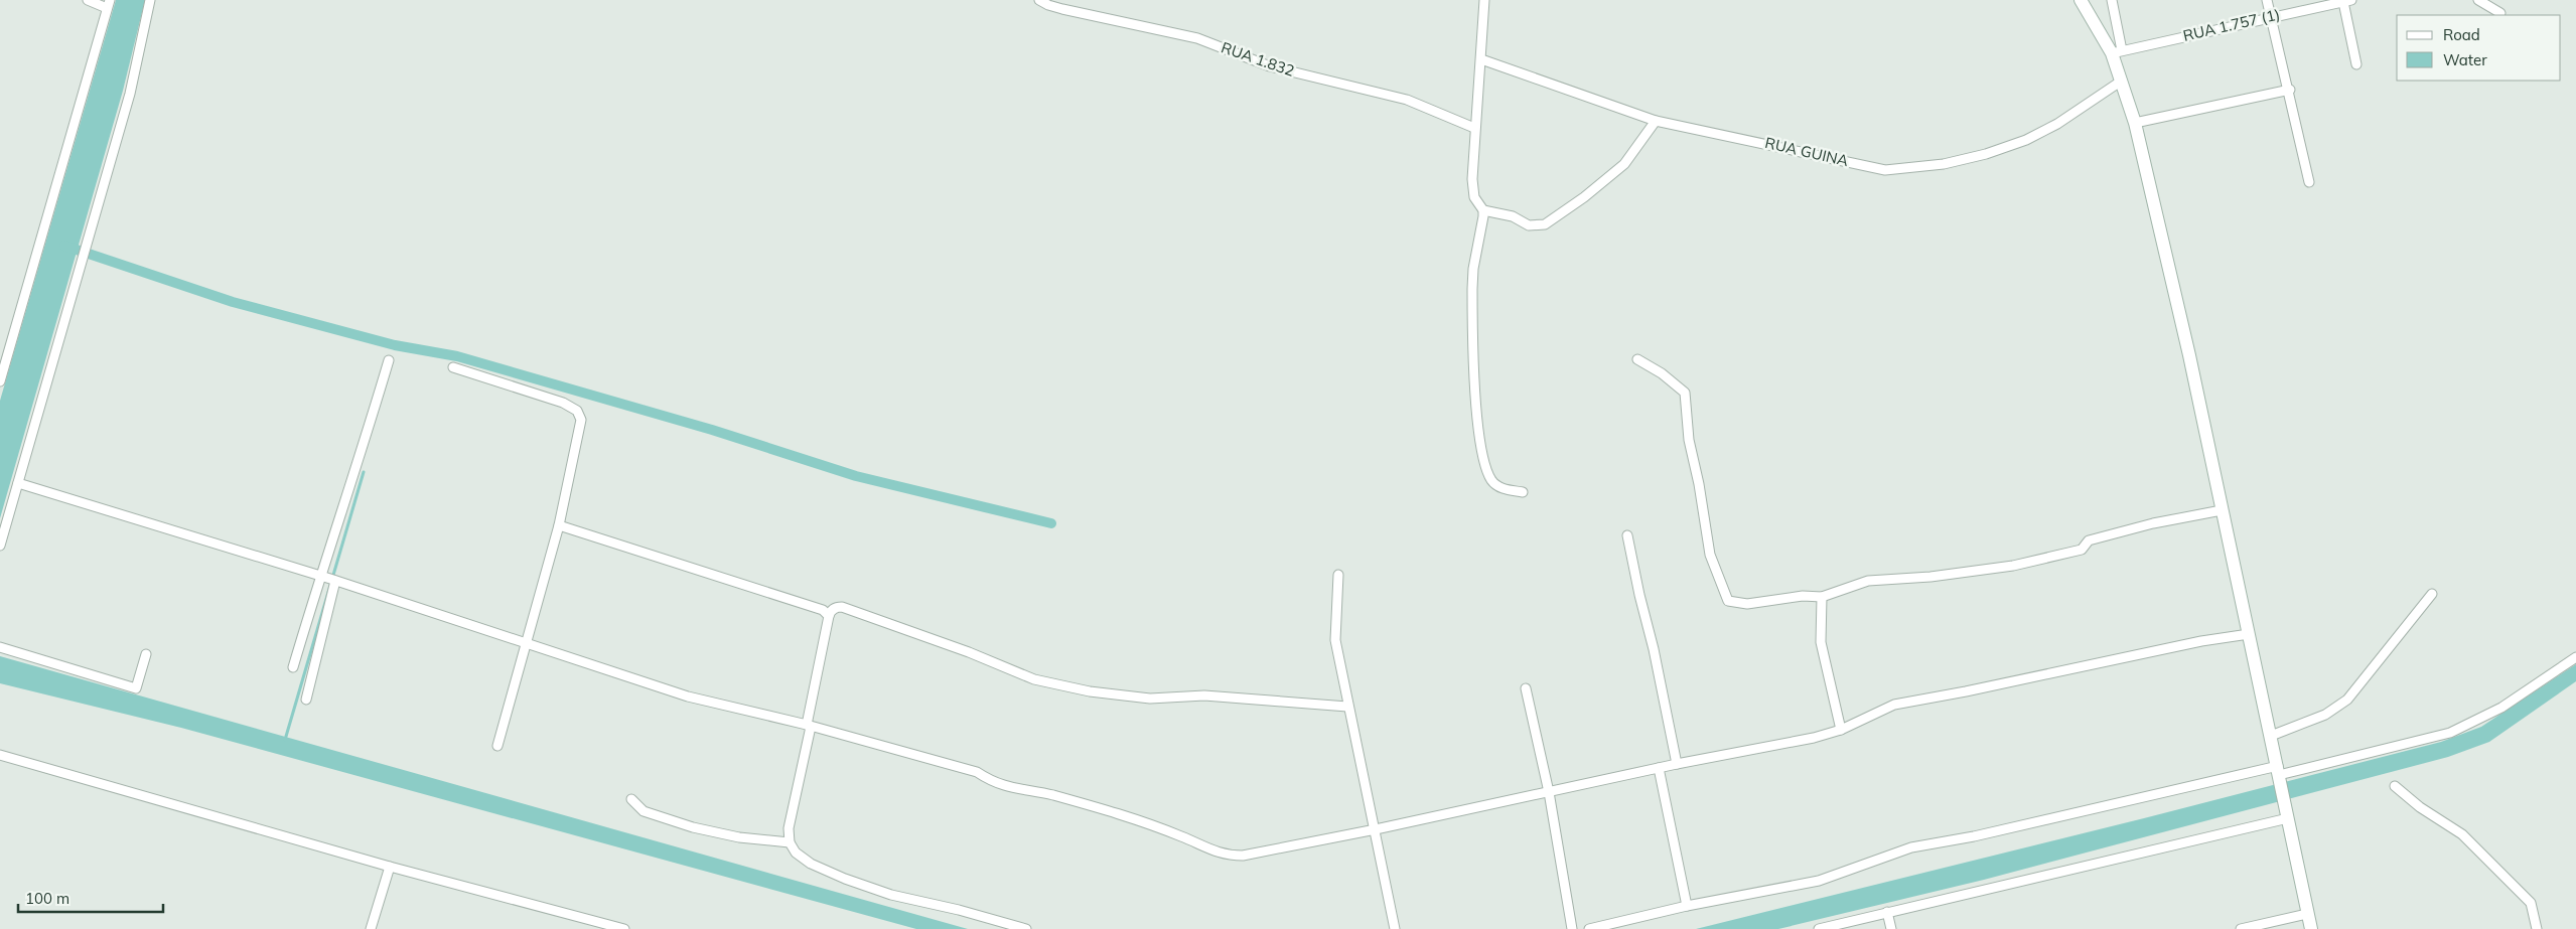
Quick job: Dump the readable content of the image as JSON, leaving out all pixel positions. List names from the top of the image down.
{
  "streets": {
    "street": ["RUA 1.757 (1)", "RUA 1.832", "RUA GUINA"]
  },
  "legend": ["Road", "Water"],
  "scale_bar": "100 m"
}
